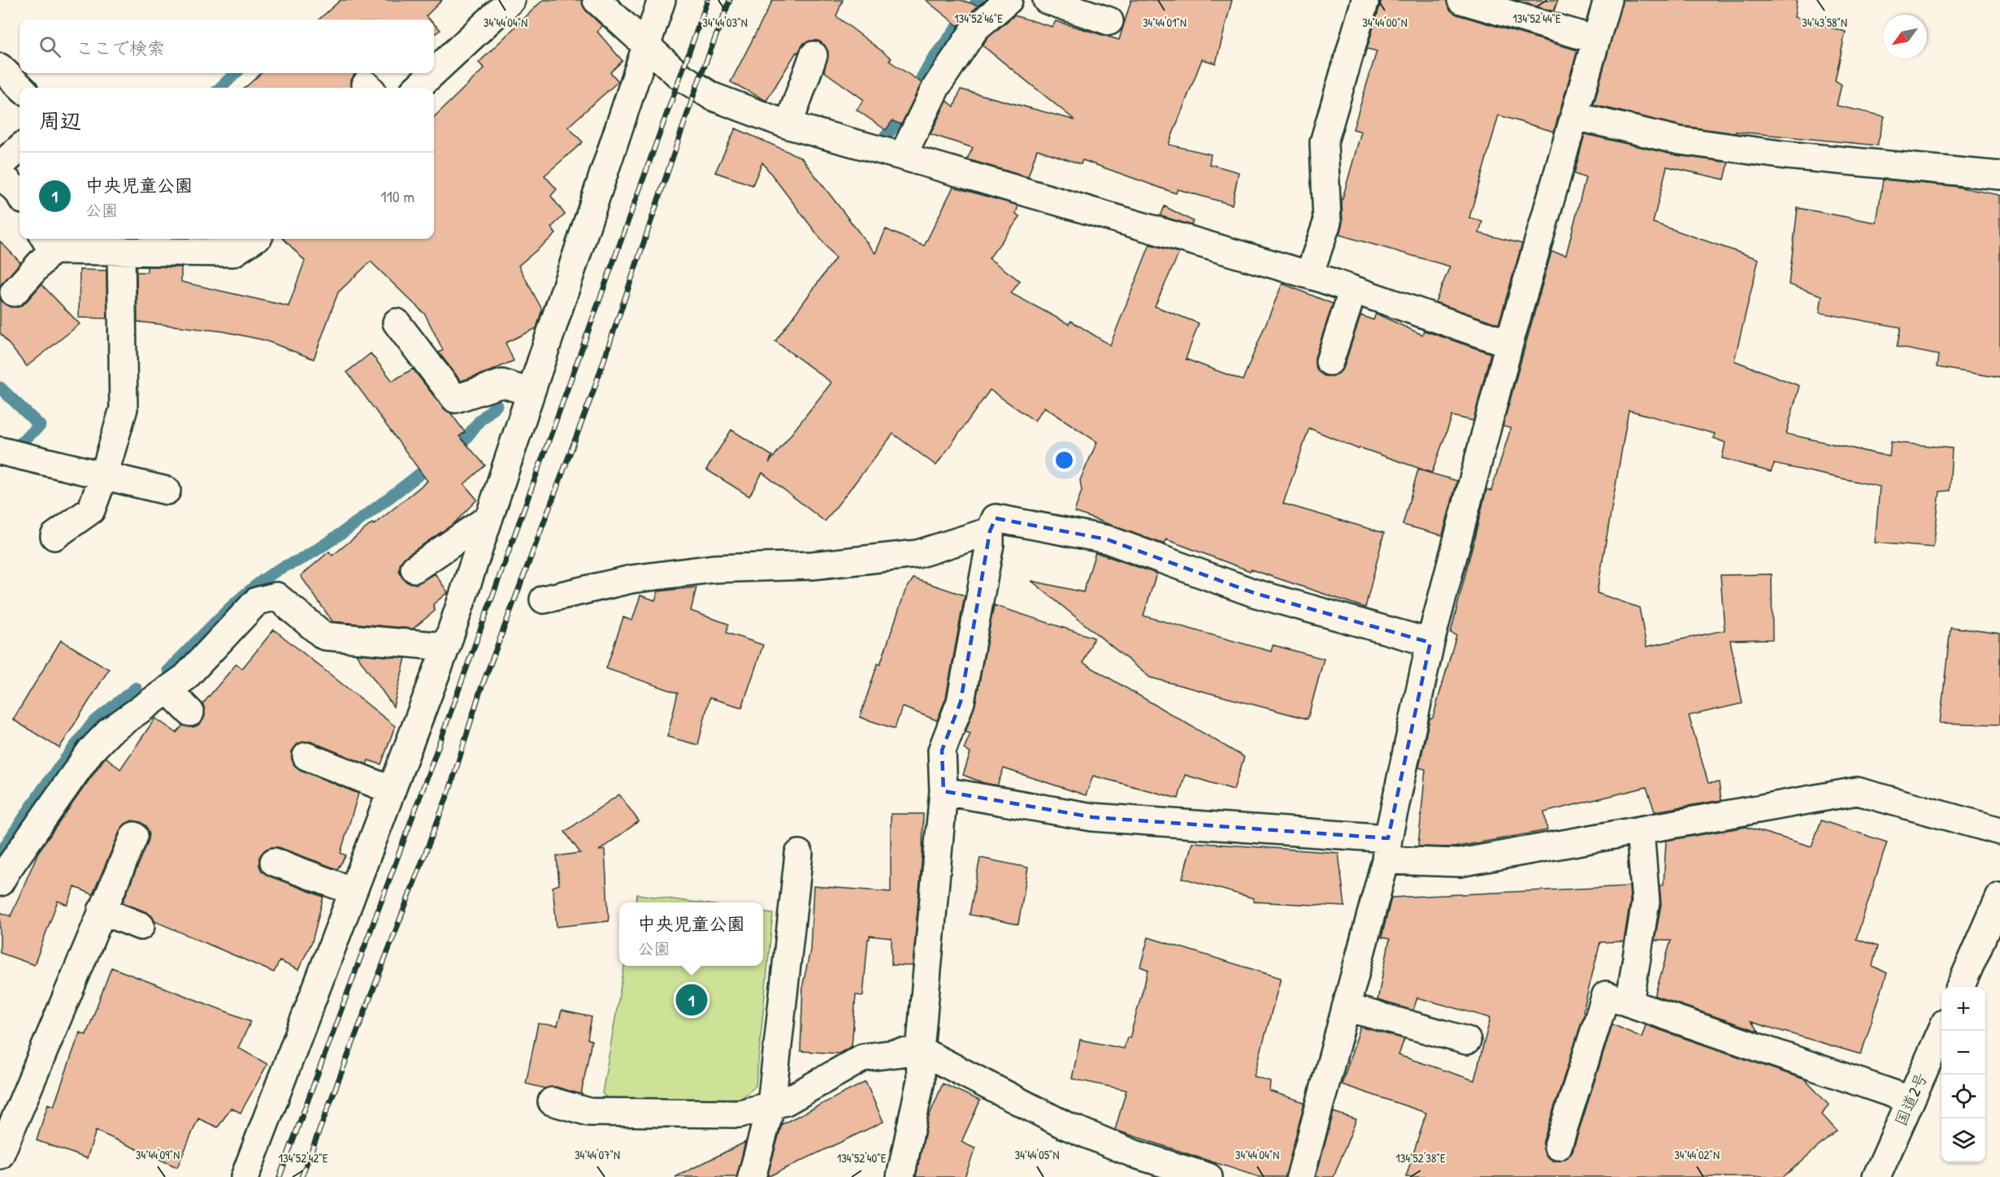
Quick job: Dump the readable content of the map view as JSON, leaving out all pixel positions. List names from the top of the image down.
{
  "streets": {
    "main road": ["国道2号"]
  },
  "north": "bottom left",
  "page": {
    "search": "ここで検索",
    "heading": "周辺",
    "list": [
      {
        "mark": "1",
        "name": "中央児童公園",
        "note": "公園",
        "value": "110 m"
      }
    ],
    "popup": ["中央児童公園", "公園"],
    "pins": "1",
    "map_buttons": ["+", "−"]
  },
  "coordinates": [
    "134°52'46\"E",
    "134°52'44\"E",
    "34°44'04\"N",
    "34°44'03\"N",
    "34°44'01\"N",
    "34°44'00\"N",
    "34°43'58\"N",
    "34°44'09\"N",
    "34°44'07\"N",
    "34°44'05\"N",
    "34°44'02\"N",
    "134°52'42\"E",
    "134°52'40\"E",
    "134°52'38\"E"
  ]
}
